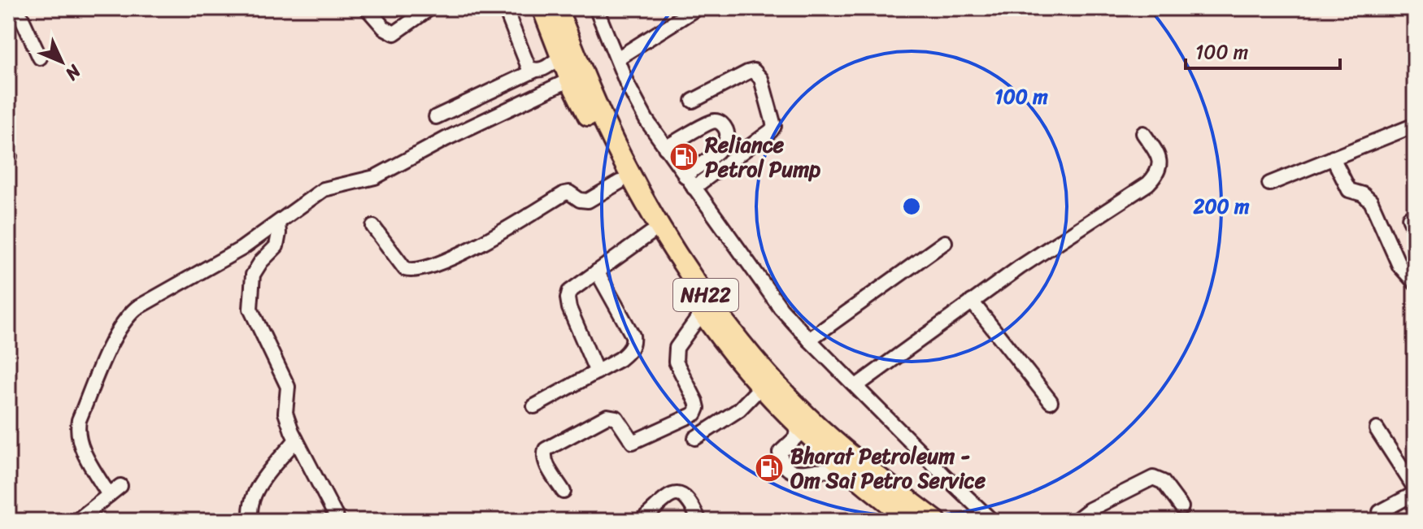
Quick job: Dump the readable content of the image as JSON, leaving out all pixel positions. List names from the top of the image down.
{
  "streets": {
    "highway": ["NH22"]
  },
  "places": {
    "fuel station": ["Reliance Petrol Pump", "Bharat Petroleum - Om Sai Petro Service"]
  },
  "scale_bar": "100 m",
  "north": "bottom right",
  "rings": ["100 m", "200 m"]
}
